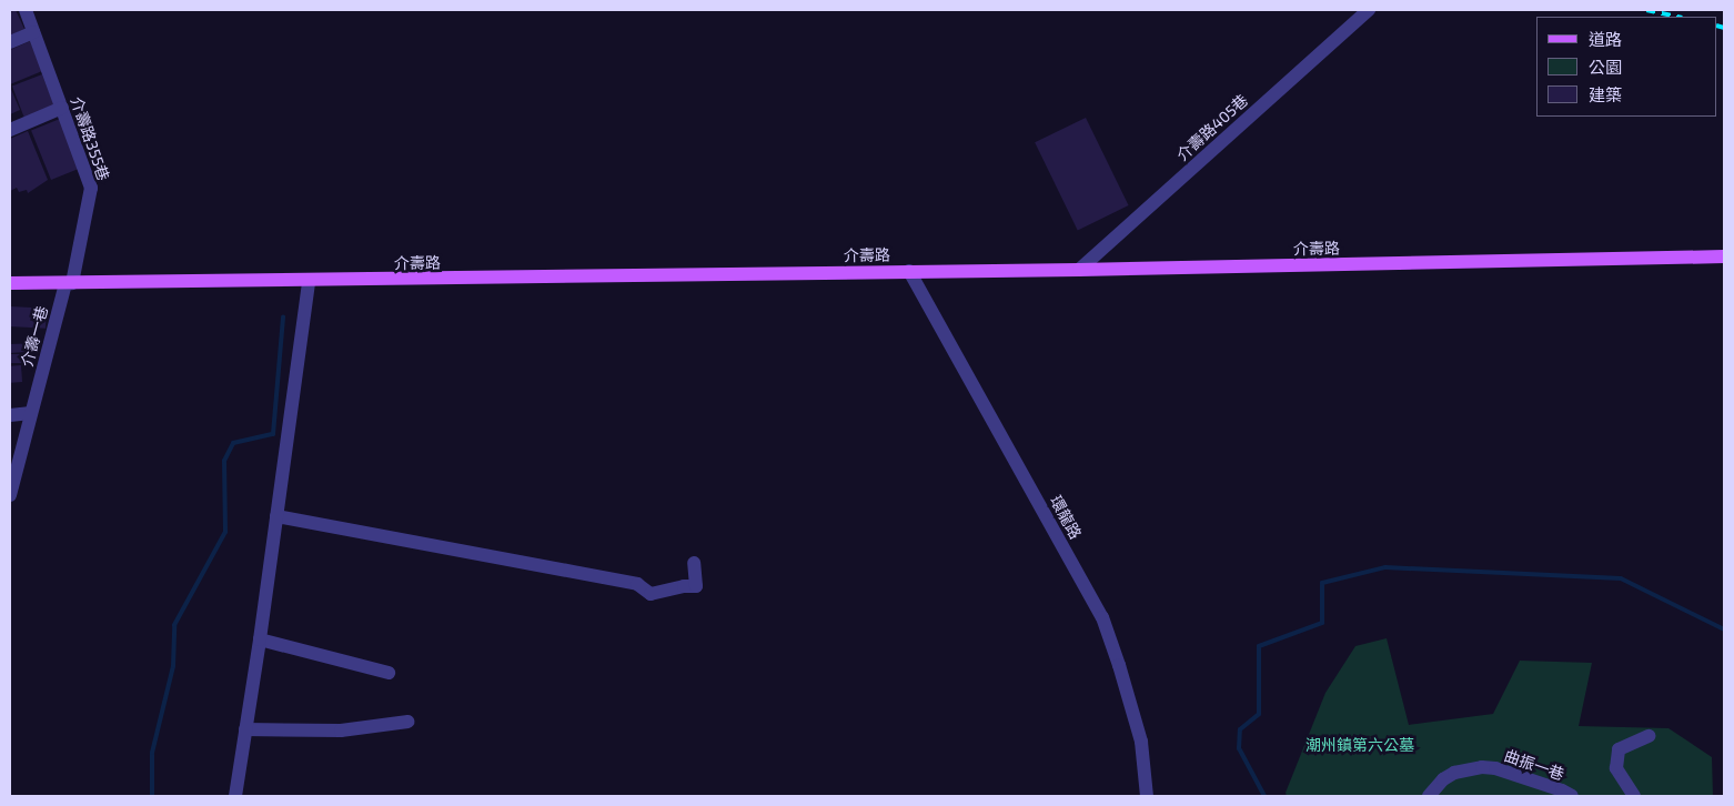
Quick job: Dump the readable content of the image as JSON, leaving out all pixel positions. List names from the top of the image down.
{
  "streets": {
    "main road": ["介壽路"],
    "street": [
      "介壽路405巷",
      "介壽路355巷",
      "介壽一巷",
      "環龍路",
      "曲振一巷"
    ]
  },
  "crossings": [
    ["介壽路405巷", "介壽路"],
    ["介壽路355巷", "介壽路"],
    ["介壽路355巷", "介壽一巷"],
    ["介壽路", "介壽一巷"],
    ["介壽路", "環龍路"]
  ],
  "parks": ["潮州鎮第六公墓"],
  "legend": ["道路", "公園", "建築"]
}
